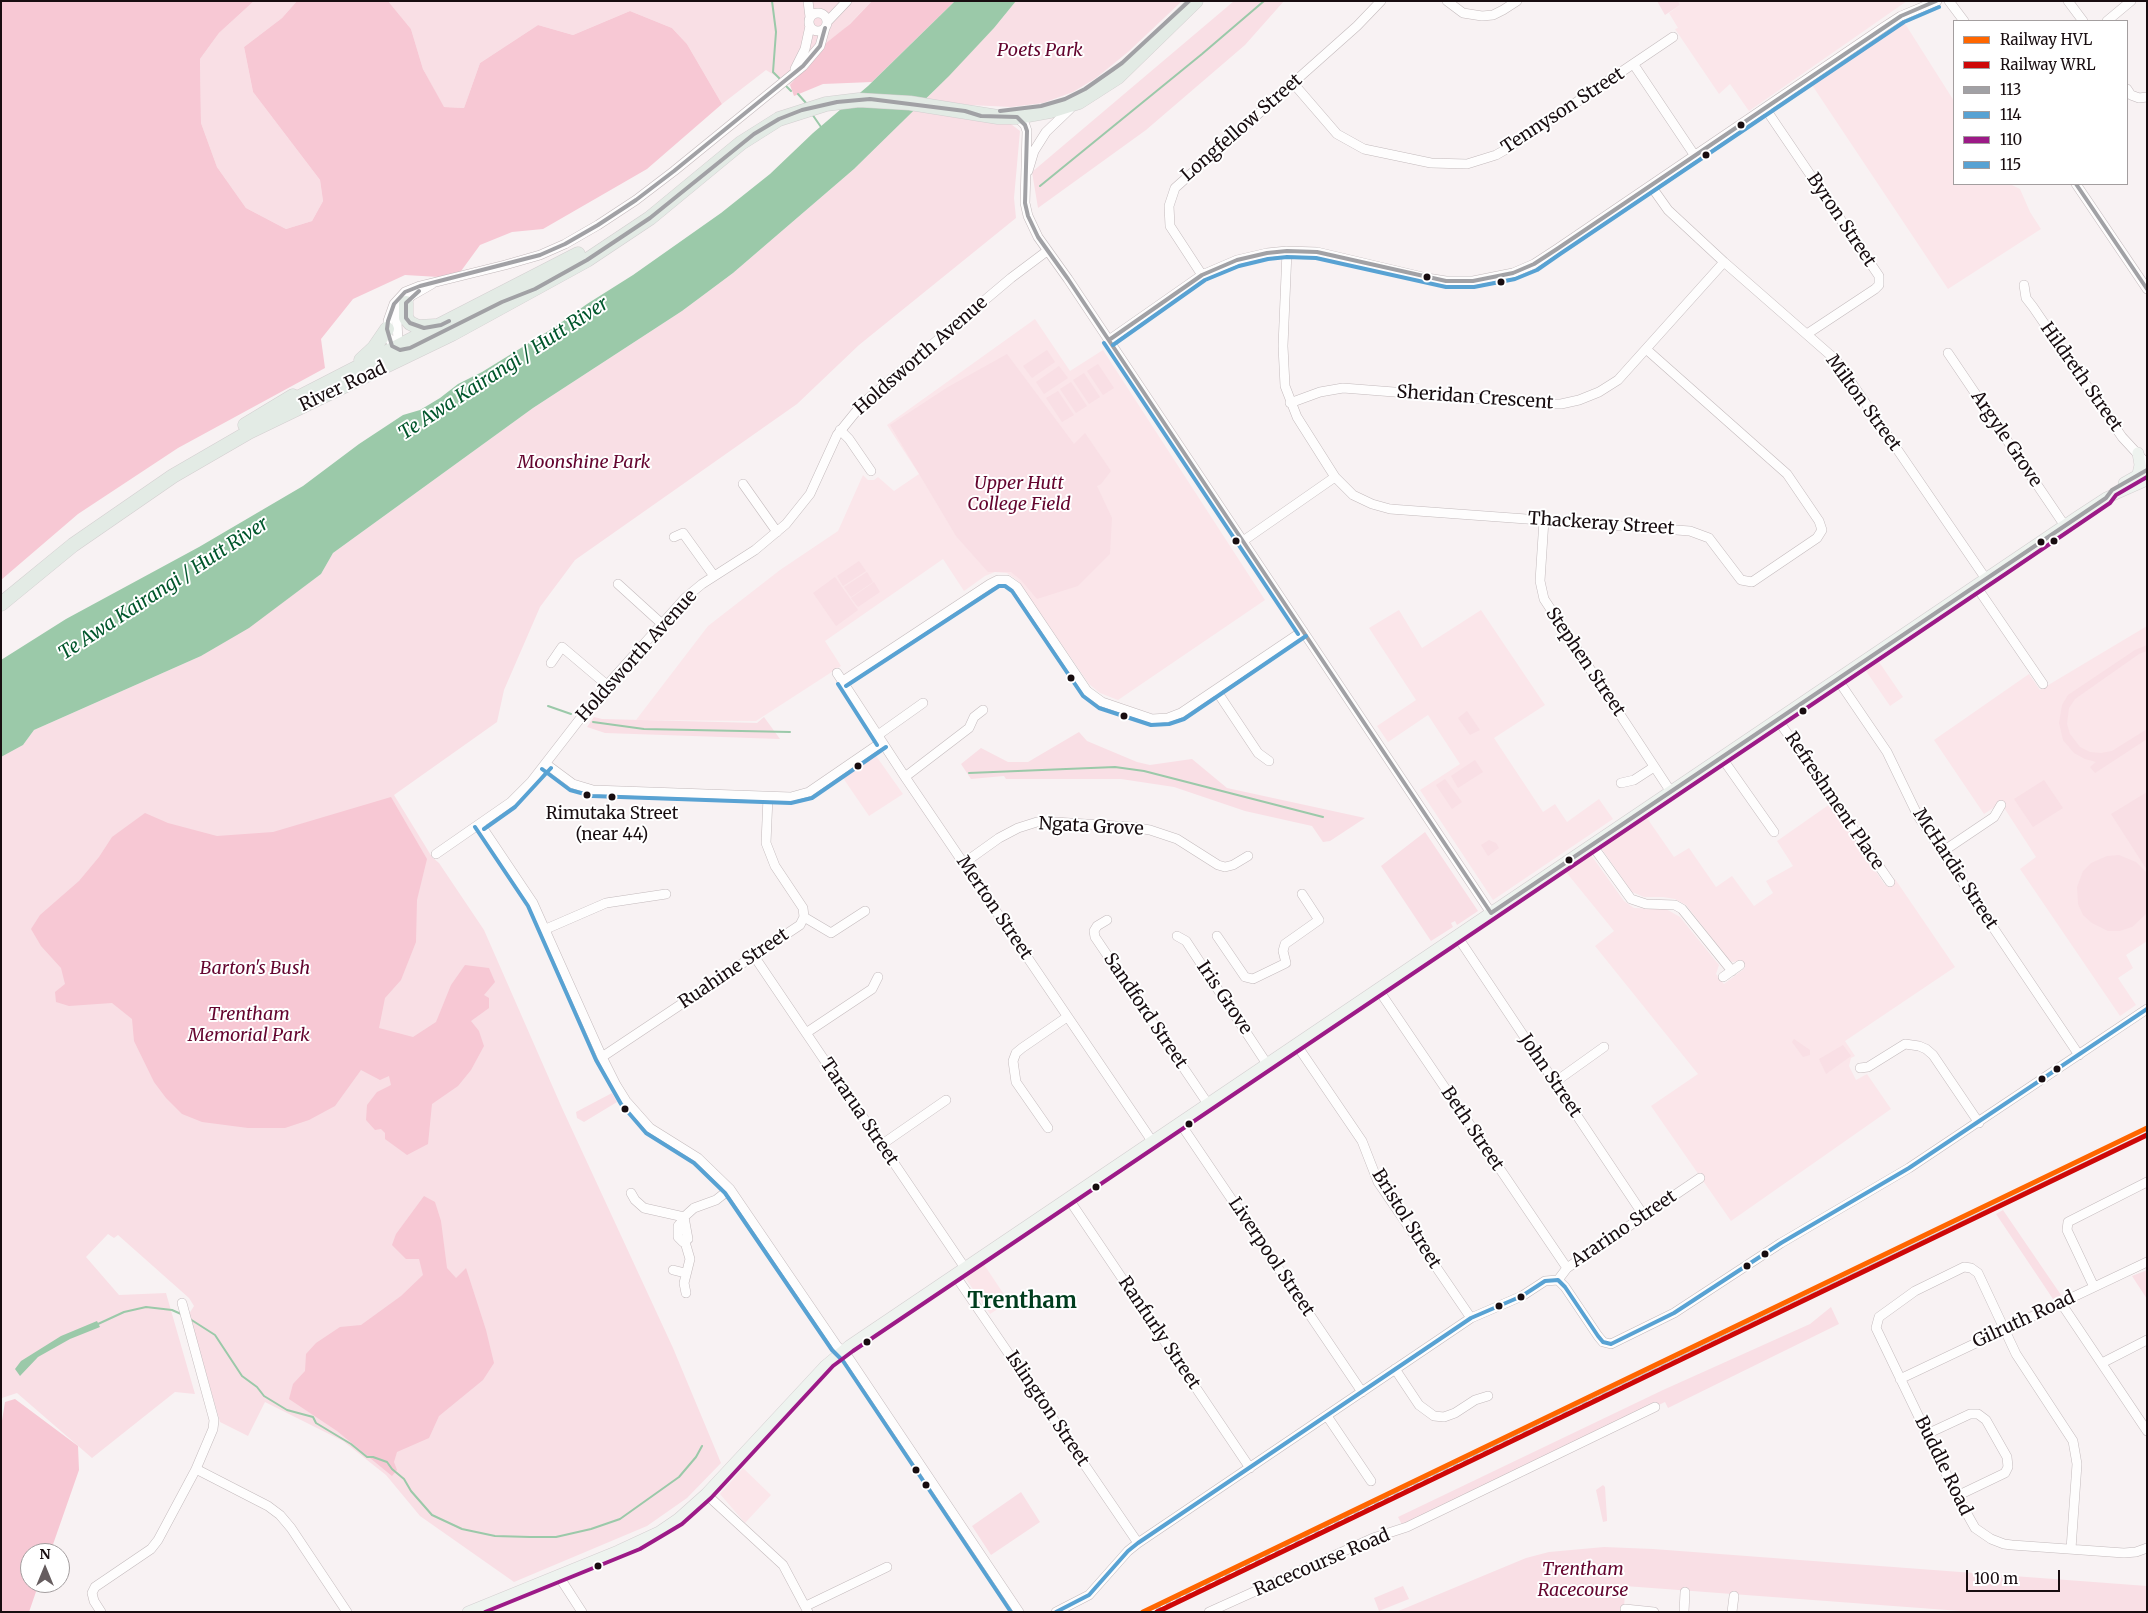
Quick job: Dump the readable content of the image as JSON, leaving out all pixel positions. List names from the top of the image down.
{
  "streets": {
    "highway": ["River Road"],
    "street": [
      "Tennyson Street",
      "Longfellow Street",
      "Byron Street",
      "Holdsworth Avenue",
      "Hildreth Street",
      "Sheridan Crescent",
      "Milton Street",
      "Argyle Grove",
      "Thackeray Street",
      "Stephen Street",
      "Refreshment Place",
      "Ngata Grove",
      "McHardie Street",
      "Merton Street",
      "Ruahine Street",
      "Iris Grove",
      "Sandford Street",
      "John Street",
      "Tararua Street",
      "Beth Street",
      "Bristol Street",
      "Ararino Street",
      "Liverpool Street",
      "Gilruth Road",
      "Ranfurly Street",
      "Islington Street",
      "Buddle Road",
      "Racecourse Road"
    ]
  },
  "crossings": [
    ["Tennyson Street", "Longfellow Street"],
    ["Byron Street", "Milton Street"],
    ["Sheridan Crescent", "Milton Street"],
    ["Sheridan Crescent", "Thackeray Street"],
    ["Thackeray Street", "Stephen Street"],
    ["Ngata Grove", "Merton Street"],
    ["Ruahine Street", "Tararua Street"],
    ["John Street", "Ararino Street"],
    ["Tararua Street", "Islington Street"],
    ["Beth Street", "Ararino Street"],
    ["Bristol Street", "Ararino Street"],
    ["Ararino Street", "Liverpool Street"],
    ["Ararino Street", "Ranfurly Street"],
    ["Ararino Street", "Islington Street"],
    ["Gilruth Road", "Buddle Road"]
  ],
  "districts": ["Trentham"],
  "water": ["Te Awa Kairangi / Hutt River"],
  "parks": [
    "Poets Park",
    "Moonshine Park",
    "Upper Hutt College Field",
    "Barton's Bush",
    "Trentham Memorial Park",
    "Trentham Racecourse"
  ],
  "places": ["Rimutaka Street (near 44)"],
  "lines": [
    "transit line 113",
    "transit line 114",
    "transit line 110",
    "transit line 115",
    "rail line HVL",
    "rail line WRL"
  ],
  "legend": [
    "Railway HVL",
    "Railway WRL",
    "113",
    "114",
    "110",
    "115"
  ],
  "scale_bar": "100 m",
  "north": "top"
}
